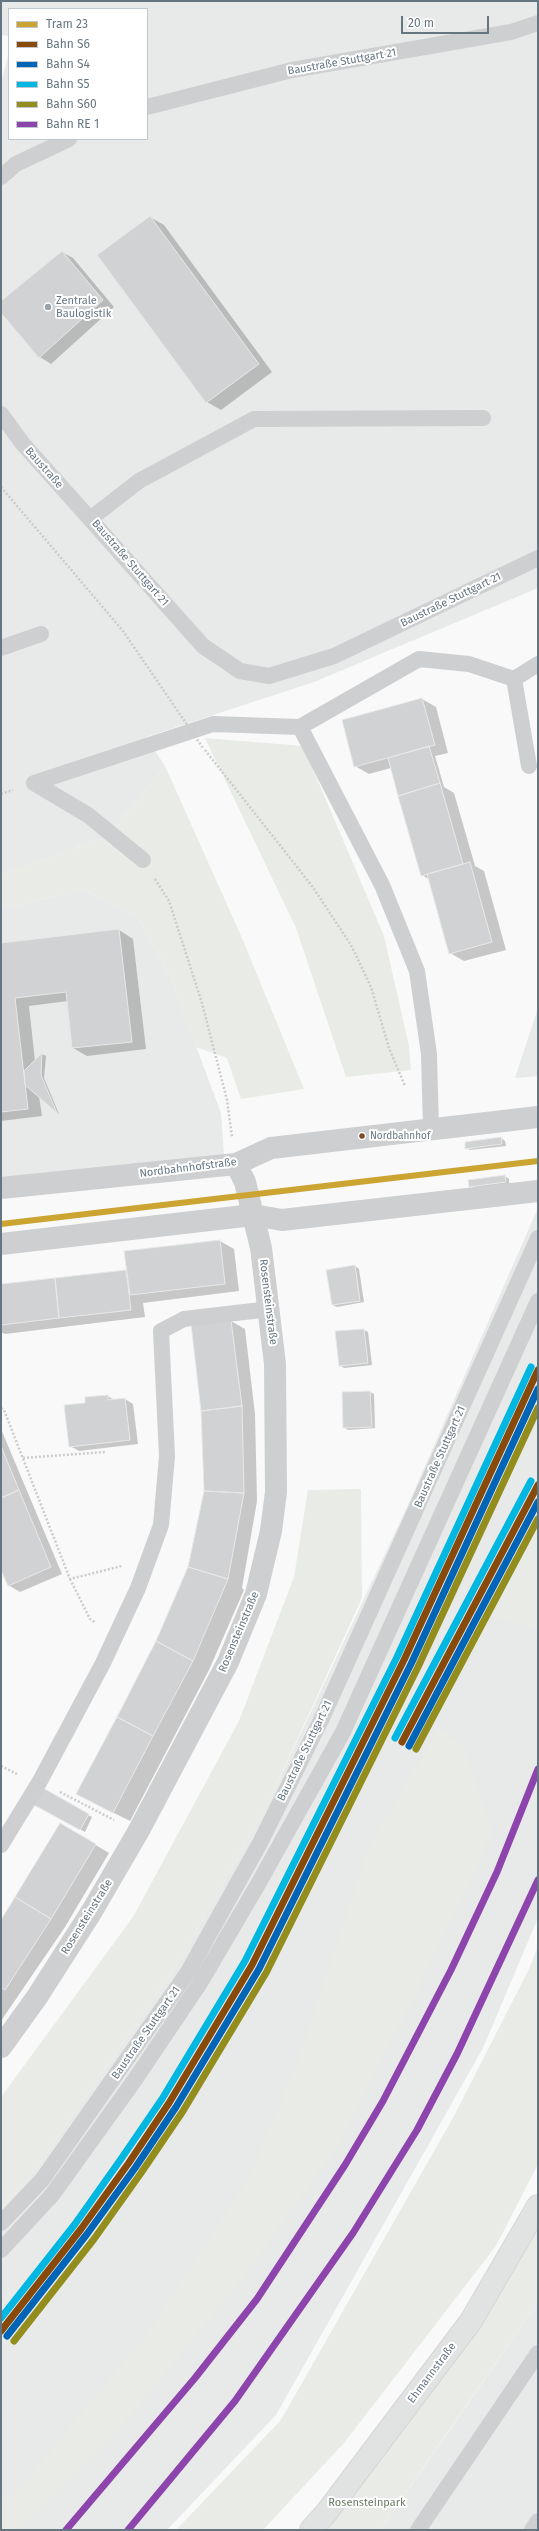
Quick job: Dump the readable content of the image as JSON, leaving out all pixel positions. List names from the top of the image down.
{
  "streets": {
    "street": ["Nordbahnhofstraße", "Rosensteinstraße", "Ehmannstraße"],
    "lane": ["Baustraße Stuttgart 21", "Baustraße"]
  },
  "crossings": [
    ["Baustraße Stuttgart 21", "Baustraße"],
    ["Nordbahnhofstraße", "Rosensteinstraße"]
  ],
  "parks": ["Rosensteinpark"],
  "places": ["Zentrale Baulogistik", "Nordbahnhof"],
  "lines": [
    "tram line 23",
    "rail line S5",
    "rail line S6",
    "rail line S4",
    "rail line S60"
  ],
  "legend": [
    "Tram 23",
    "Bahn S6",
    "Bahn S4",
    "Bahn S5",
    "Bahn S60",
    "Bahn RE 1"
  ],
  "scale_bar": "20 m"
}
